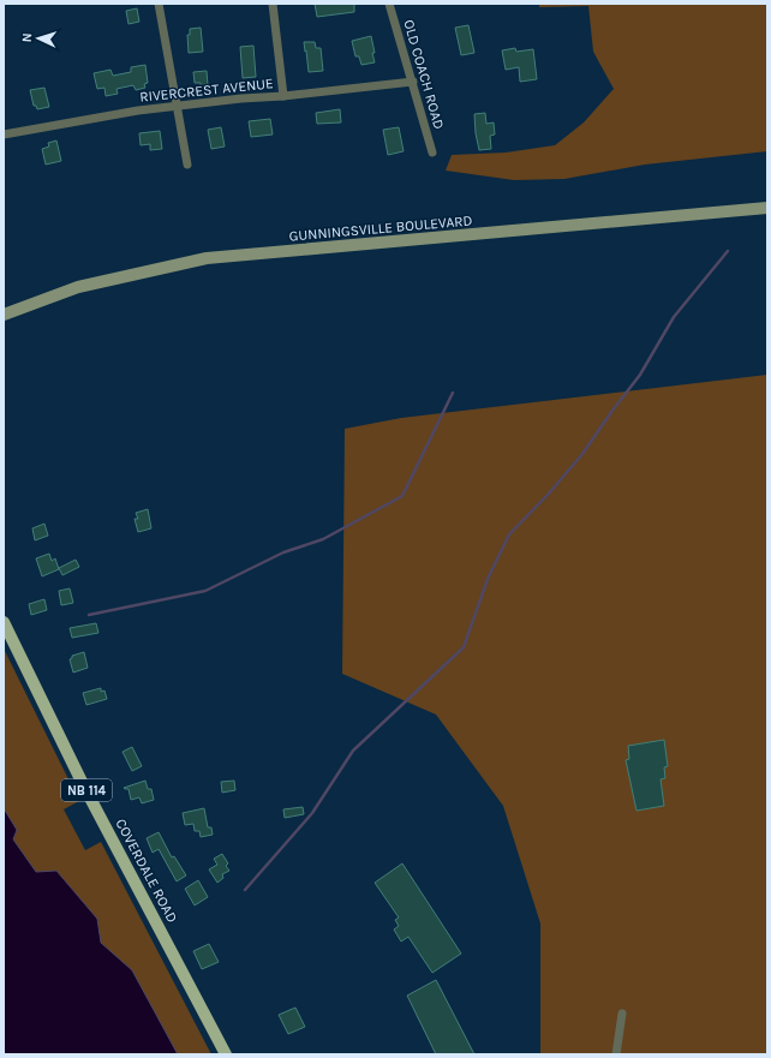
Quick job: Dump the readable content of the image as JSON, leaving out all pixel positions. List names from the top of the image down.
{
  "streets": {
    "main road": ["GUNNINGSVILLE BOULEVARD", "NB 114", "COVERDALE ROAD"],
    "street": ["OLD COACH ROAD", "RIVERCREST AVENUE"]
  },
  "crossings": [
    ["OLD COACH ROAD", "RIVERCREST AVENUE"]
  ],
  "north": "left"
}
